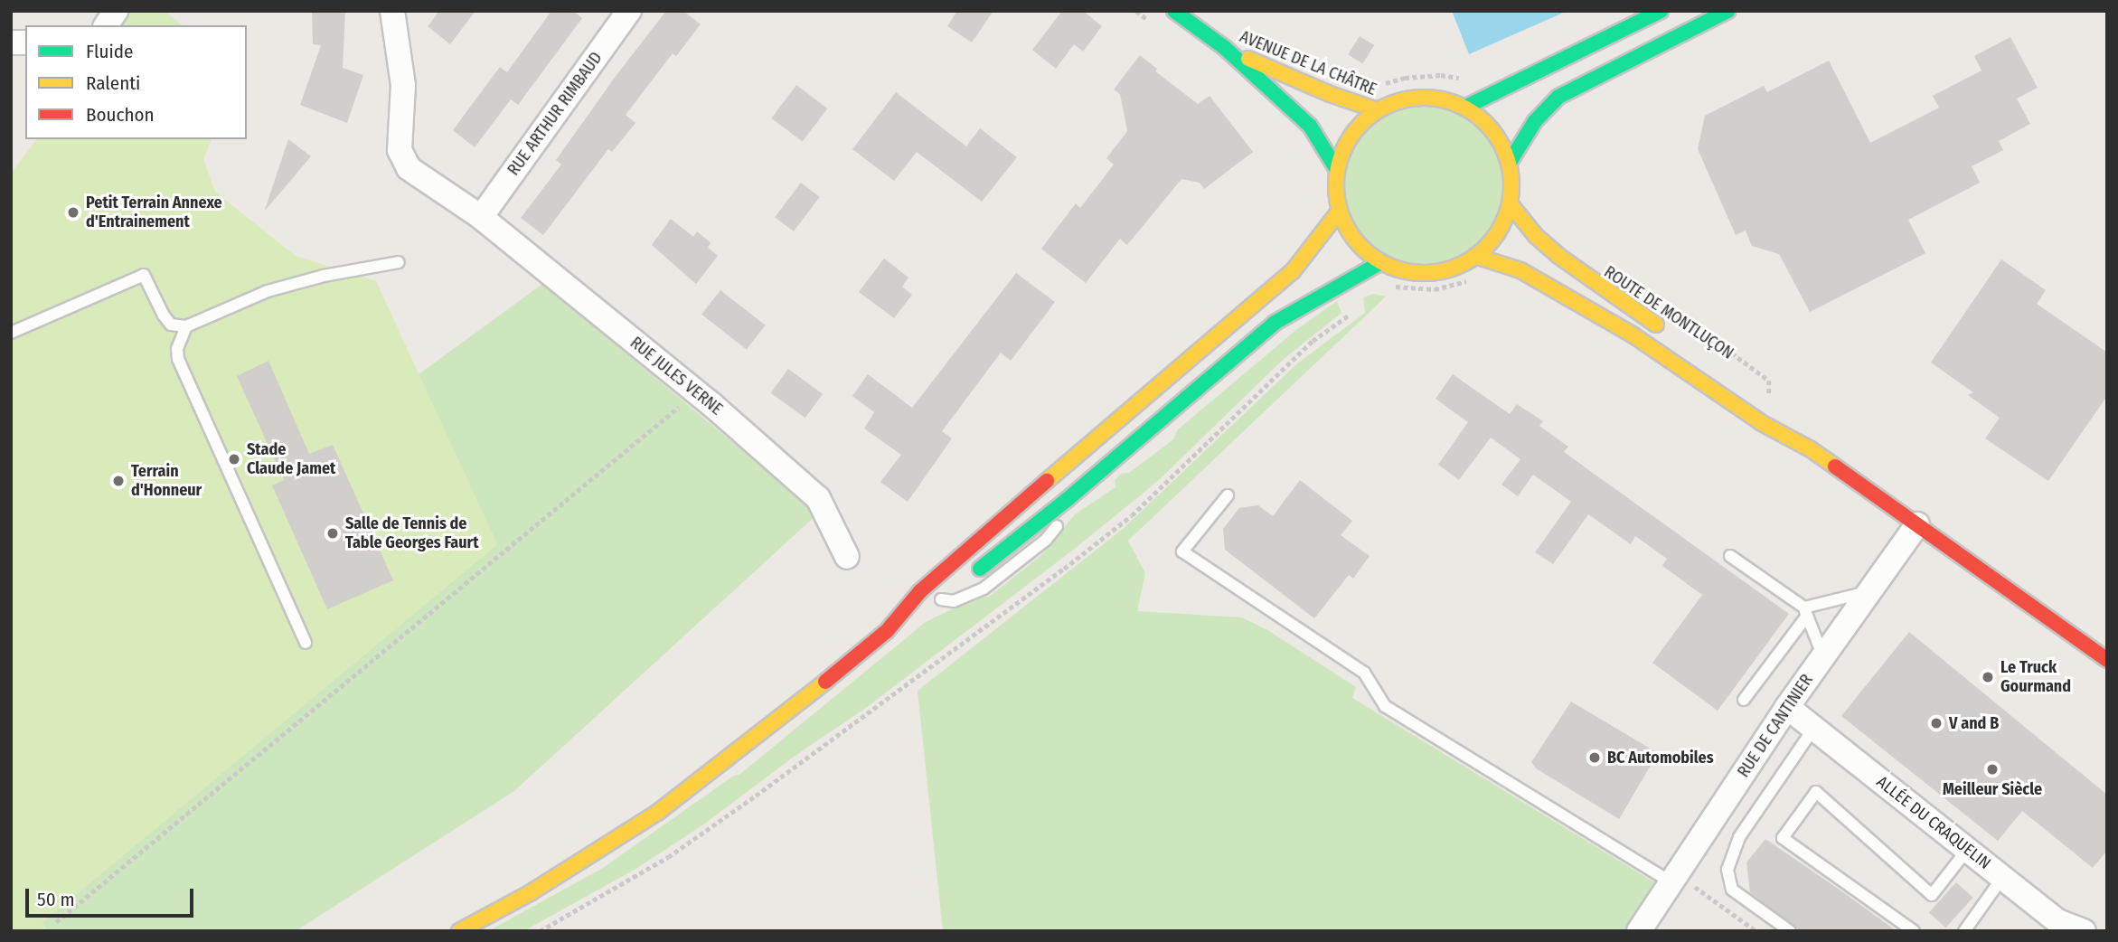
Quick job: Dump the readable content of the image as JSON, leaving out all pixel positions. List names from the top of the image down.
{
  "streets": {
    "main road": ["AVENUE DE LA CHÂTRE", "ROUTE DE MONTLUÇON"],
    "street": [
      "RUE ARTHUR RIMBAUD",
      "RUE JULES VERNE",
      "RUE DE CANTINIER",
      "ALLÉE DU CRAQUELIN"
    ]
  },
  "crossings": [
    ["AVENUE DE LA CHÂTRE", "ROUTE DE MONTLUÇON"],
    ["RUE ARTHUR RIMBAUD", "RUE JULES VERNE"],
    ["RUE DE CANTINIER", "ALLÉE DU CRAQUELIN"]
  ],
  "places": [
    "Petit Terrain Annexe d'Entrainement",
    "Stade Claude Jamet",
    "Terrain d'Honneur",
    "Salle de Tennis de Table Georges Faurt",
    "Le Truck Gourmand",
    "V and B",
    "BC Automobiles",
    "Meilleur Siècle"
  ],
  "legend": ["Fluide", "Ralenti", "Bouchon"],
  "scale_bar": "50 m"
}
